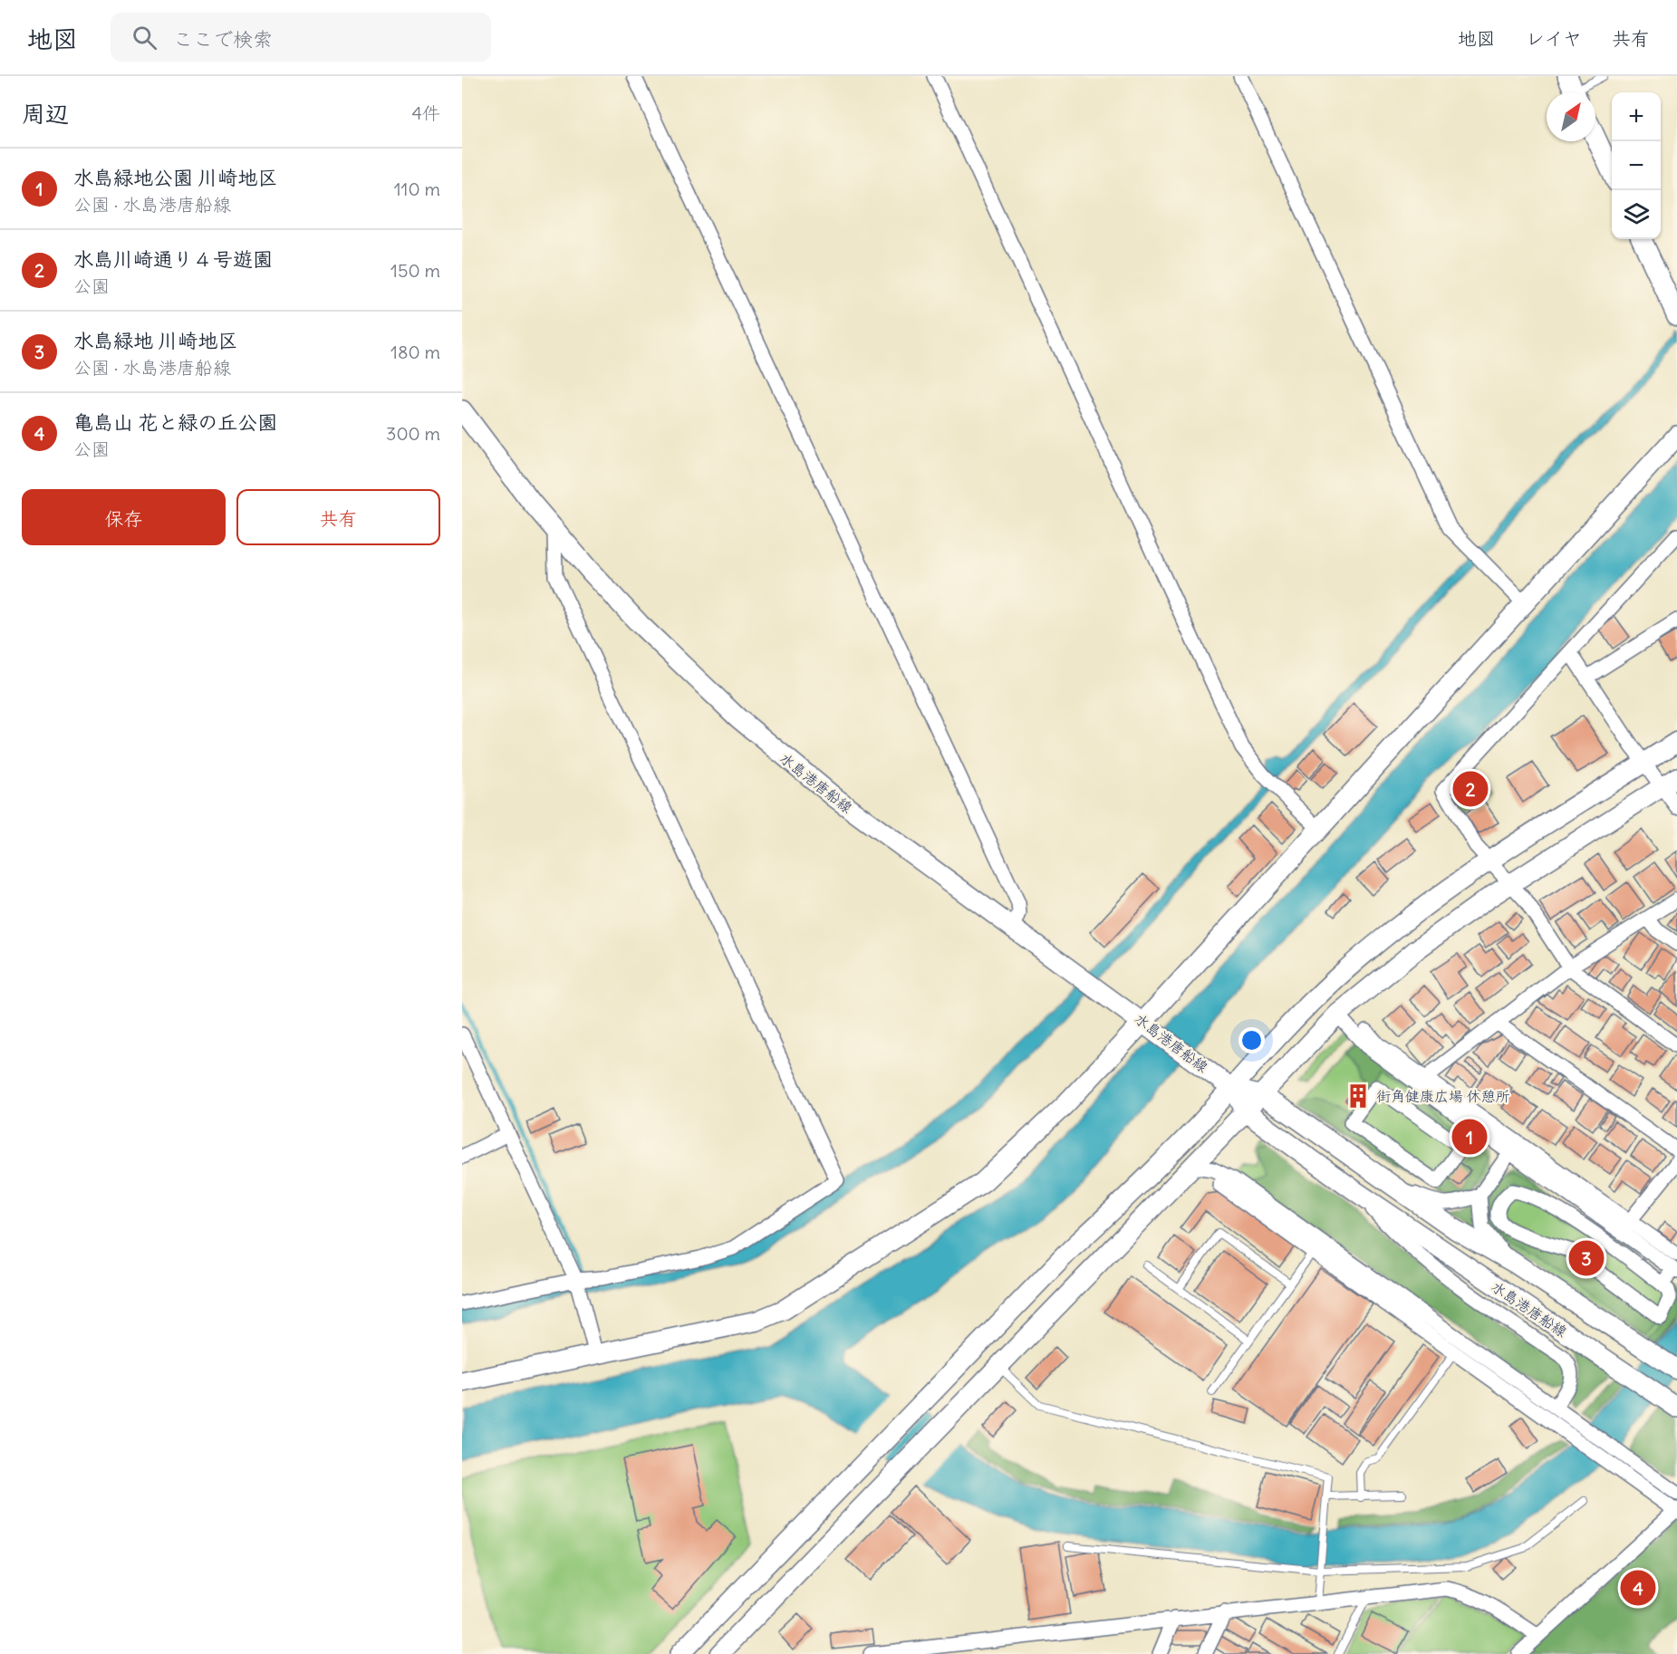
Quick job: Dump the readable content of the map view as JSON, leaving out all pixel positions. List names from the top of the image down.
{
  "streets": {
    "street": ["水島港唐船線"]
  },
  "places": {
    "building": ["街角健康広場 休憩所"]
  },
  "north": "top right",
  "page": {
    "header": "地図",
    "search": "ここで検索",
    "nav": ["地図", "レイヤ", "共有"],
    "heading": ["周辺", "4件"],
    "map_buttons": ["+", "−"],
    "list": [
      {
        "mark": "1",
        "name": "水島緑地公園 川崎地区",
        "note": "公園 · 水島港唐船線",
        "value": "110 m"
      },
      {
        "mark": "2",
        "name": "水島川崎通り４号遊園",
        "note": "公園",
        "value": "150 m"
      },
      {
        "mark": "3",
        "name": "水島緑地 川崎地区",
        "note": "公園 · 水島港唐船線",
        "value": "180 m"
      },
      {
        "mark": "4",
        "name": "亀島山 花と緑の丘公園",
        "note": "公園",
        "value": "300 m"
      }
    ],
    "buttons": ["保存", "共有"],
    "pins": [
      "2",
      "1",
      "3",
      "4"
    ]
  }
}
